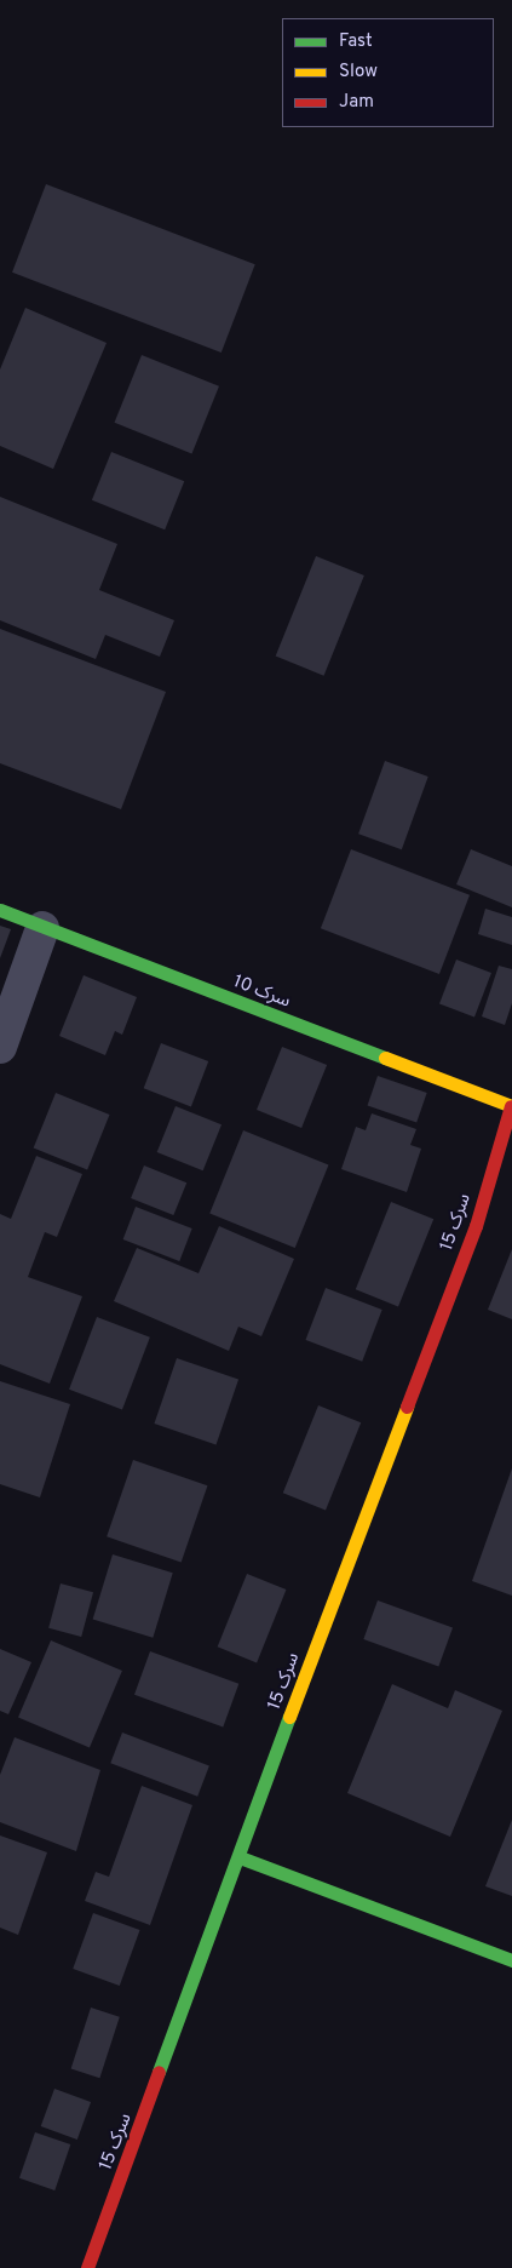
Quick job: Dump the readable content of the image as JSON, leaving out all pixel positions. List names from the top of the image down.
{
  "streets": {
    "street": ["سرک 10", "سرک 15"]
  },
  "crossings": [
    ["سرک 10", "سرک 15"]
  ],
  "legend": ["Fast", "Slow", "Jam"]
}
